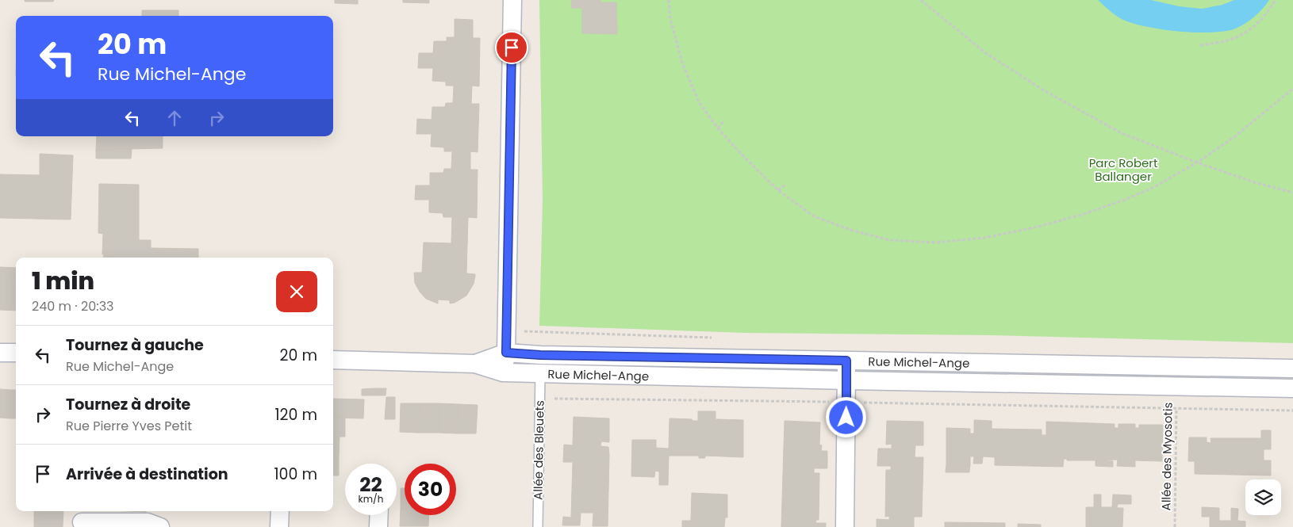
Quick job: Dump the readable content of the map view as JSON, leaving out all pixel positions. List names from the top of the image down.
{
  "streets": {
    "street": ["Rue Michel-Ange"],
    "lane": ["Allée des Bleuets"],
    "path": ["Allée des Myosotis"]
  },
  "crossings": [
    ["Rue Michel-Ange", "Allée des Bleuets"],
    ["Rue Michel-Ange", "Allée des Myosotis"]
  ],
  "parks": ["Parc Robert Ballanger"],
  "page": {
    "turn": ["20 m", "Rue Michel-Ange"],
    "heading": ["1 min", "240 m · 20:33"],
    "list": [
      {
        "name": "Tournez à gauche",
        "note": "Rue Michel-Ange",
        "value": "20 m"
      },
      {
        "name": "Tournez à droite",
        "note": "Rue Pierre Yves Petit",
        "value": "120 m"
      },
      {
        "name": "Arrivée à destination",
        "value": "100 m"
      }
    ],
    "speed": "22 km/h",
    "limit": "30"
  }
}
